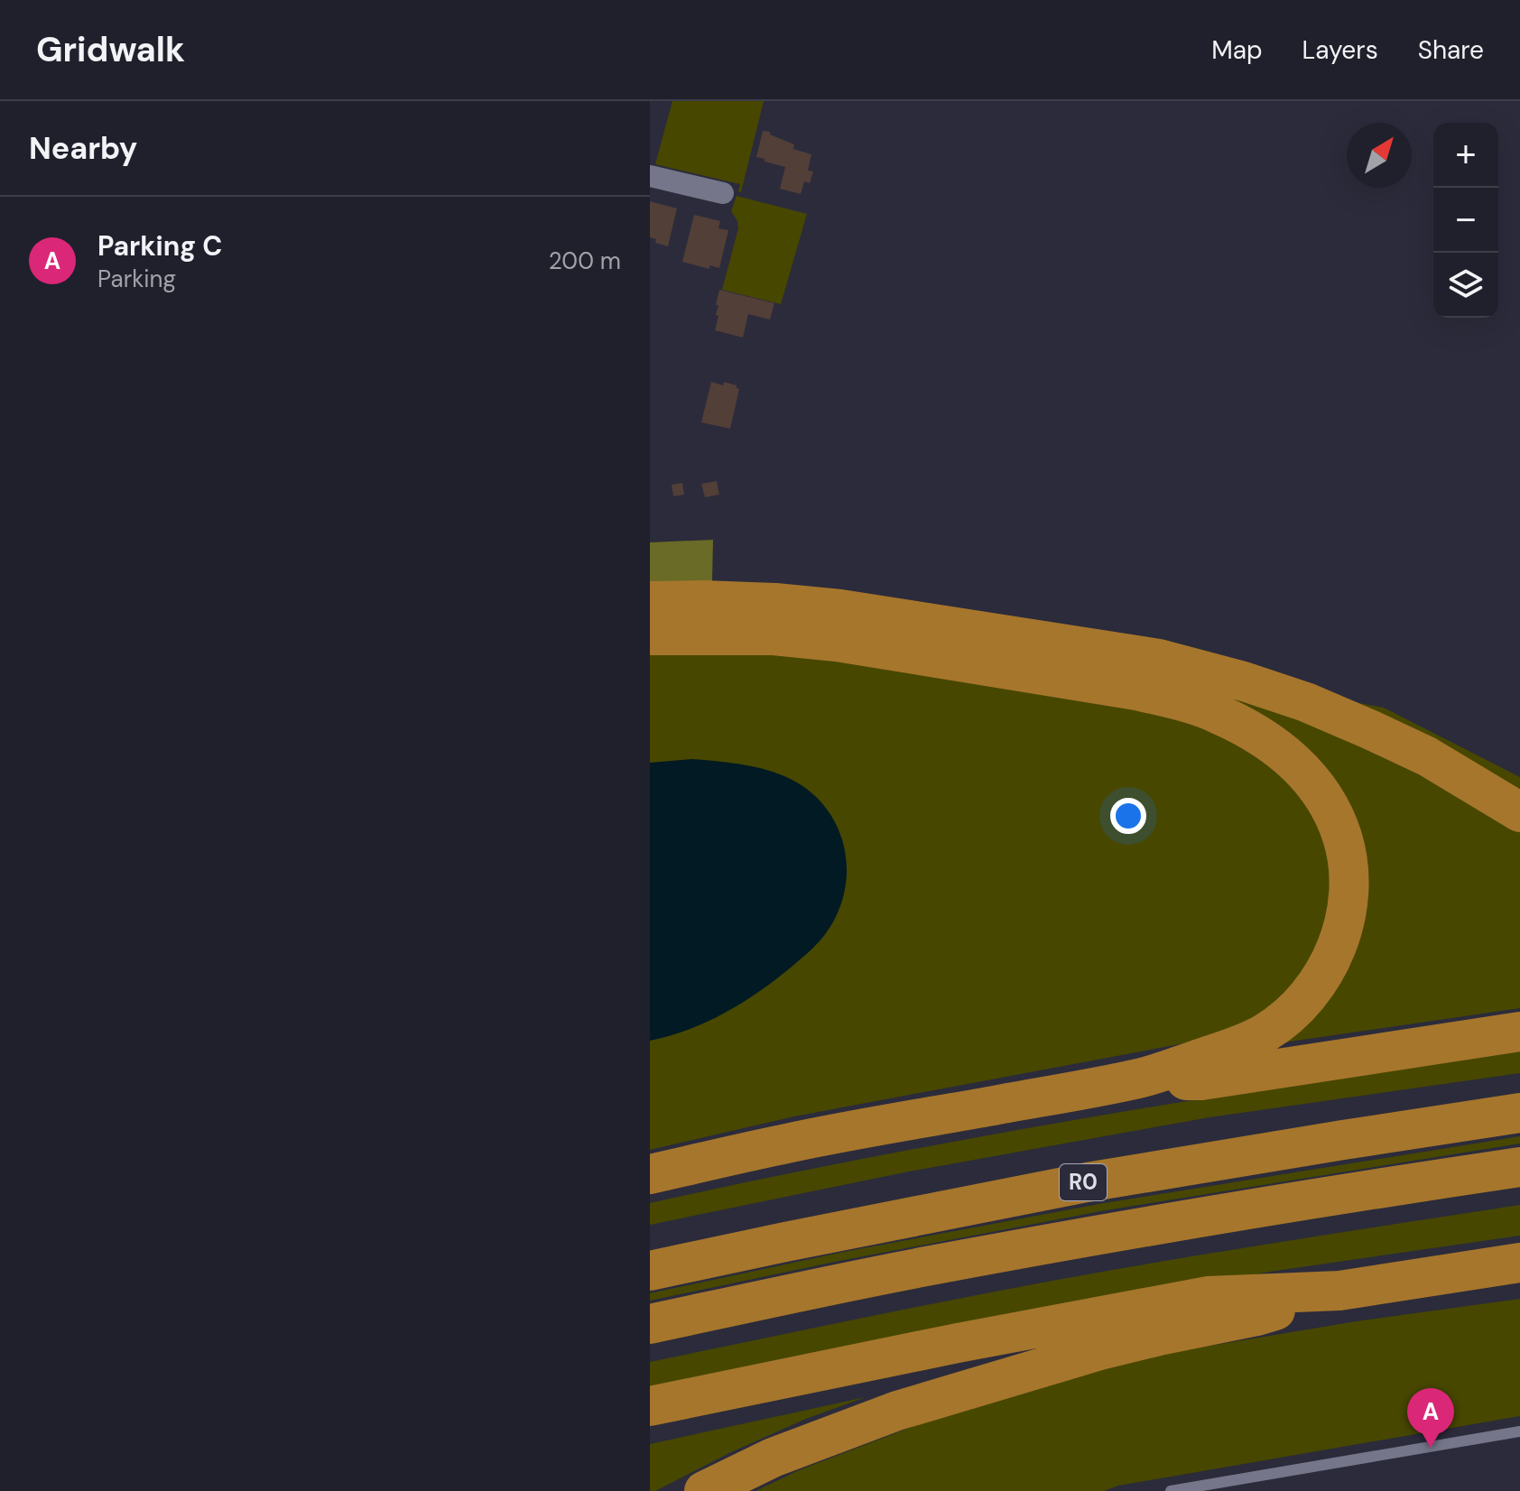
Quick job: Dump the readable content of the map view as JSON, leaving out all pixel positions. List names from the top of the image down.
{
  "streets": {
    "highway": ["R0"]
  },
  "north": "top right",
  "page": {
    "header": "Gridwalk",
    "nav": ["Map", "Layers", "Share"],
    "heading": "Nearby",
    "map_buttons": ["+", "−"],
    "list": [
      {
        "mark": "A",
        "name": "Parking C",
        "note": "Parking",
        "value": "200 m"
      }
    ],
    "pins": "A"
  }
}
